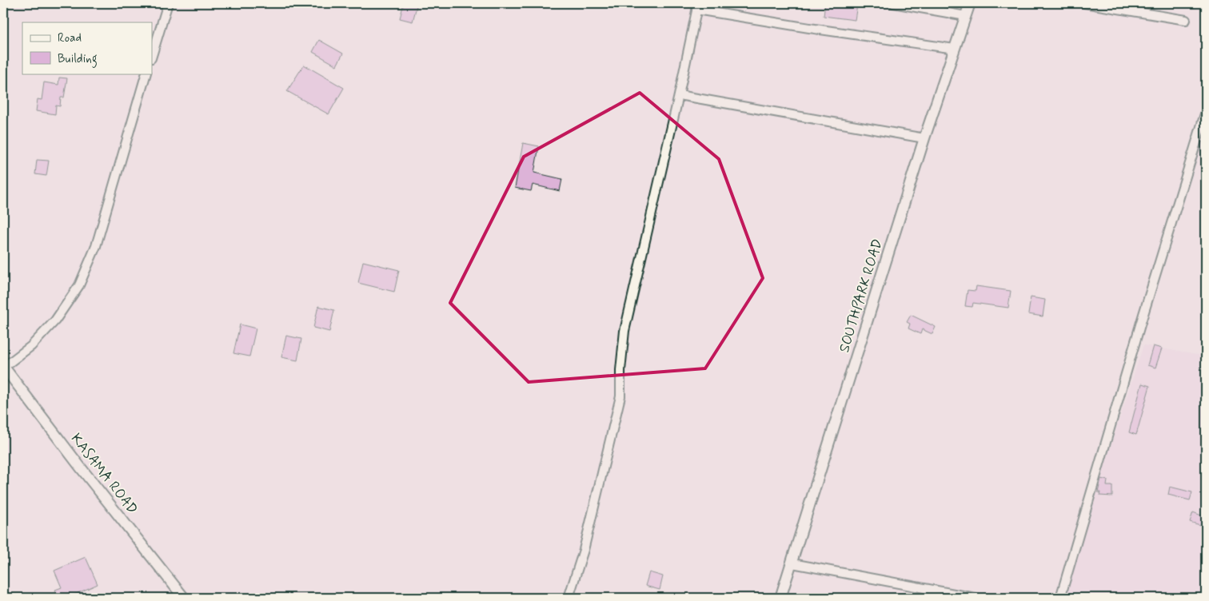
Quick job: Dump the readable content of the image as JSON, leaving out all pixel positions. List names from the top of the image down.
{
  "streets": {
    "street": ["SOUTHPARK ROAD", "KASAMA ROAD"]
  },
  "legend": ["Road", "Building"]
}
